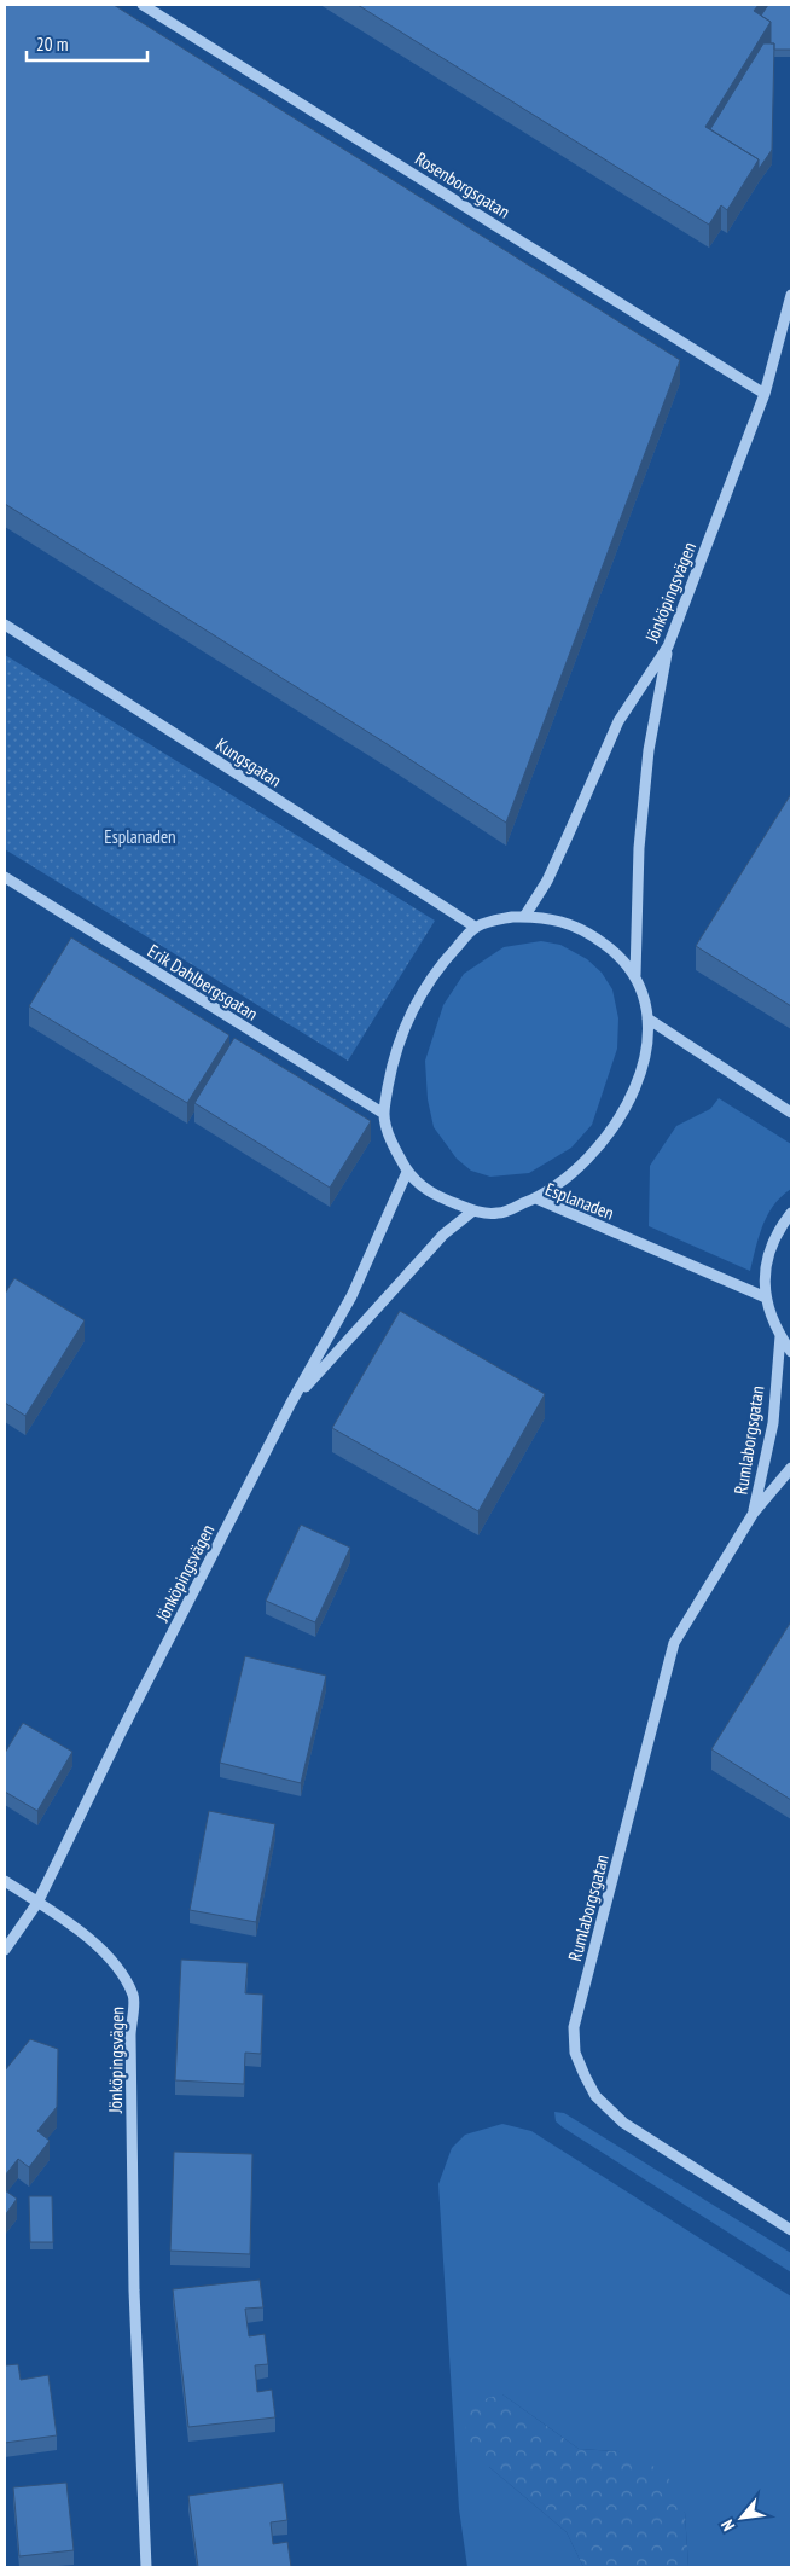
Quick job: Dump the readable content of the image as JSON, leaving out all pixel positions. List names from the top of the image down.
{
  "streets": {
    "street": [
      "Rosenborgsgatan",
      "Jönköpingsvägen",
      "Kungsgatan",
      "Erik Dahlbergsgatan",
      "Esplanaden",
      "Rumlaborgsgatan"
    ]
  },
  "crossings": [
    ["Rosenborgsgatan", "Jönköpingsvägen"],
    ["Jönköpingsvägen", "Esplanaden"],
    ["Erik Dahlbergsgatan", "Esplanaden"]
  ],
  "parks": ["Esplanaden"],
  "scale_bar": "20 m",
  "north": "bottom left"
}
